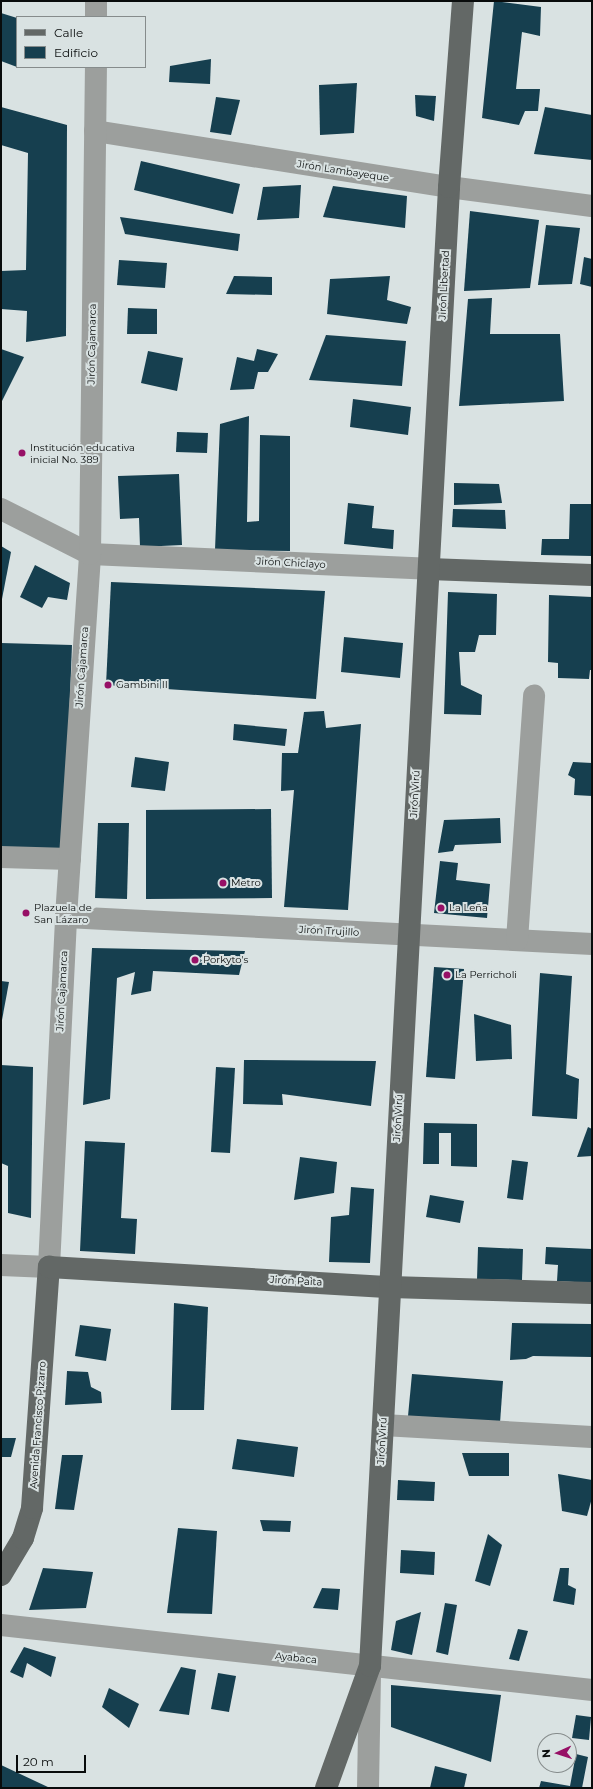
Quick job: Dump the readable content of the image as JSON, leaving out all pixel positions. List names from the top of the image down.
{
  "streets": {
    "main road": [
      "Jirón Libertad",
      "Jirón Chiclayo",
      "Jirón Virú",
      "Jirón Paita",
      "Avenida Francisco Pizarro"
    ],
    "street": [
      "Jirón Lambayeque",
      "Jirón Cajamarca",
      "Jirón Trujillo",
      "Ayabaca"
    ]
  },
  "crossings": [
    ["Jirón Lambayeque", "Jirón Libertad"],
    ["Jirón Lambayeque", "Jirón Cajamarca"],
    ["Jirón Libertad", "Jirón Chiclayo"],
    ["Jirón Libertad", "Jirón Virú"],
    ["Jirón Cajamarca", "Jirón Chiclayo"],
    ["Jirón Cajamarca", "Jirón Trujillo"],
    ["Jirón Cajamarca", "Jirón Paita"],
    ["Jirón Cajamarca", "Avenida Francisco Pizarro"],
    ["Jirón Chiclayo", "Jirón Virú"],
    ["Jirón Virú", "Jirón Trujillo"],
    ["Jirón Virú", "Jirón Paita"],
    ["Jirón Virú", "Ayabaca"],
    ["Jirón Paita", "Avenida Francisco Pizarro"]
  ],
  "places": [
    "Institución educativa inicial No. 389",
    "Gambini II",
    "Metro",
    "La Leña",
    "Plazuela de San Lázaro",
    "Porkyto's",
    "La Perricholi"
  ],
  "legend": ["Calle", "Edificio"],
  "scale_bar": "20 m",
  "north": "left"
}
